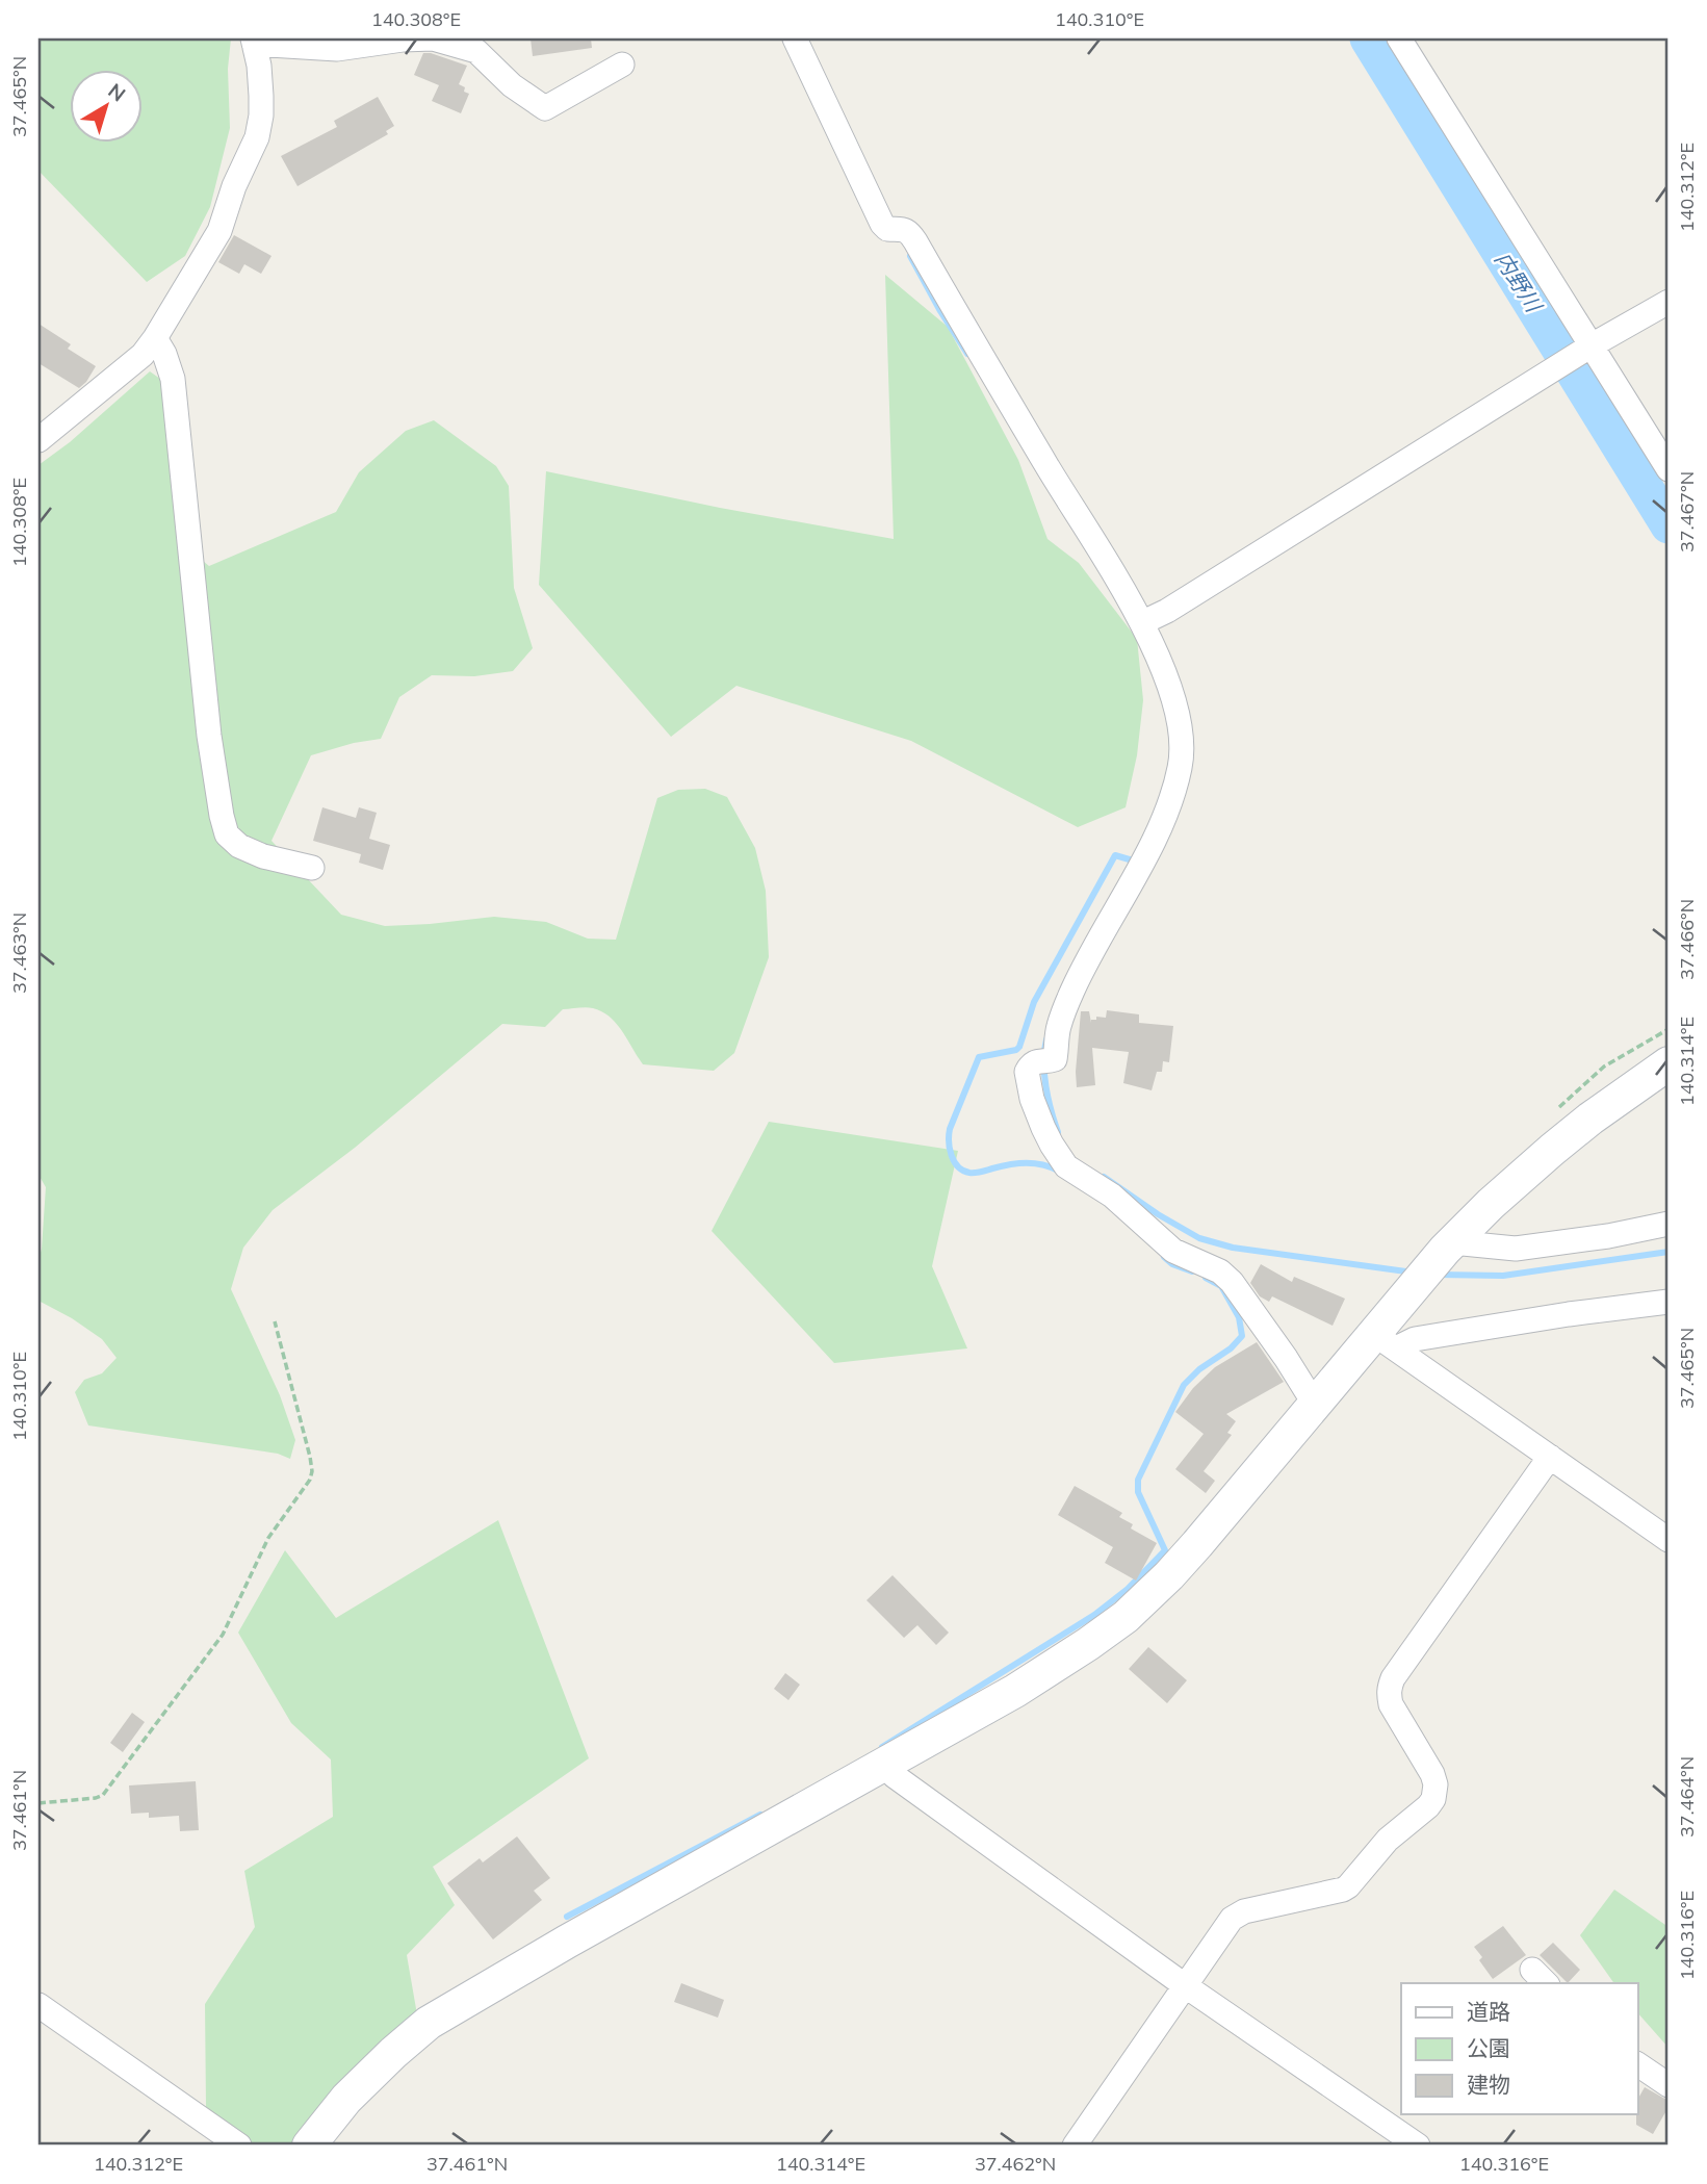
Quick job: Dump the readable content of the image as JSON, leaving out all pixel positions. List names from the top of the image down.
{
  "water": ["内野川"],
  "legend": ["道路", "公園", "建物"],
  "north": "top right",
  "coordinates": [
    "140.308°E",
    "140.310°E",
    "37.465°N",
    "140.312°E",
    "37.467°N",
    "37.466°N",
    "37.463°N",
    "140.314°E",
    "37.464°N",
    "37.461°N",
    "140.316°E",
    "37.462°N"
  ]
}
